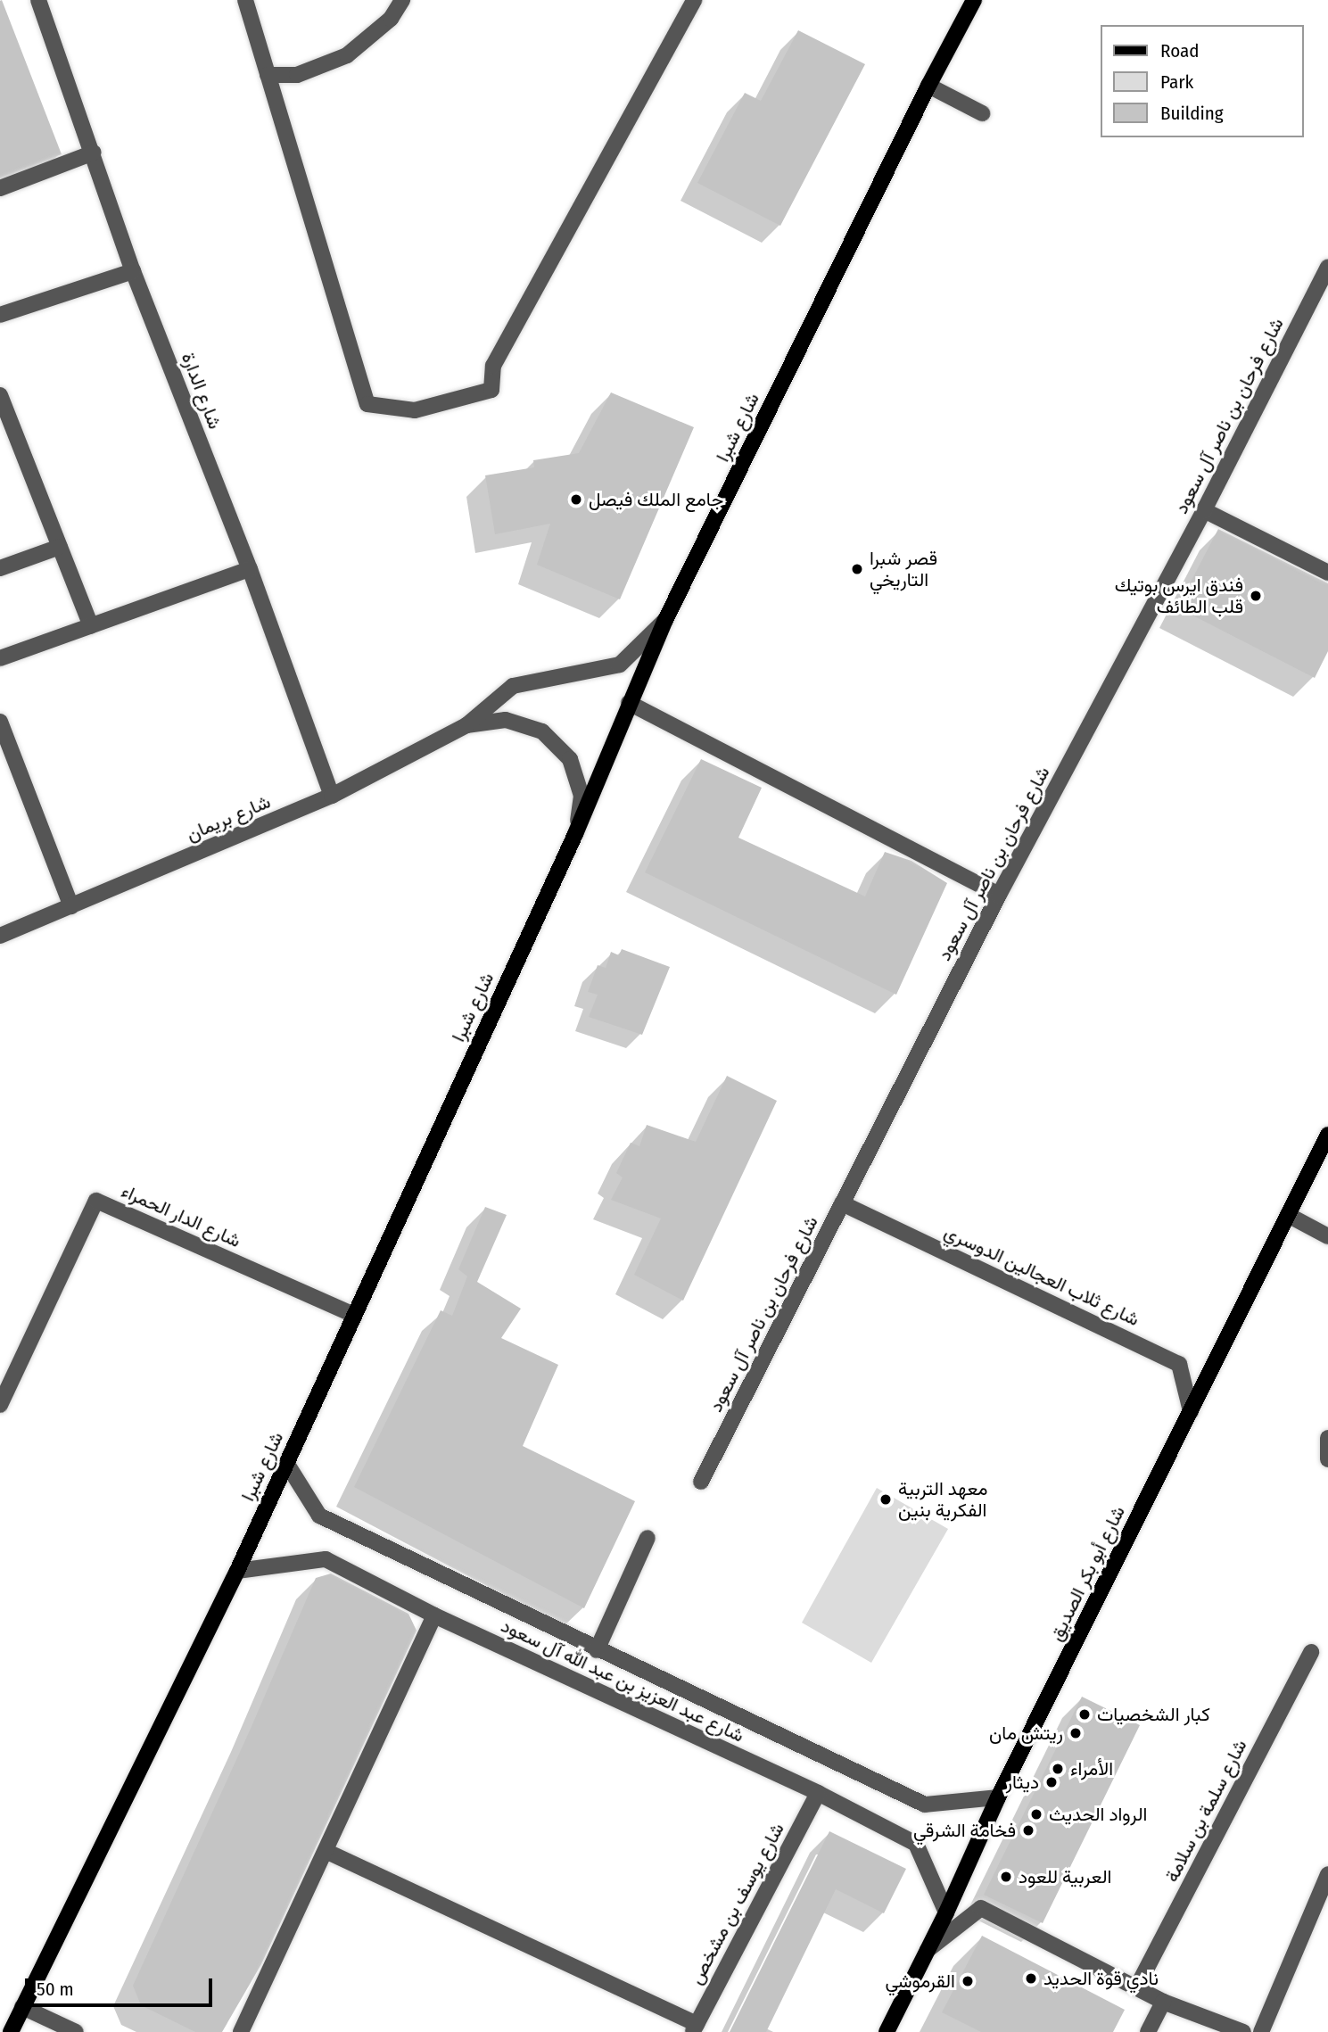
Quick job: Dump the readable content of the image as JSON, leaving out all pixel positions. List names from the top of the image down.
{
  "streets": {
    "main road": ["شارع شبرا", "شارع أبو بكر الصديق"],
    "street": [
      "شارع الدارة",
      "شارع فرحان بن ناصر آل سعود",
      "شارع بريمان",
      "شارع الدار الحمراء",
      "شارع ثلاب العجالين الدوسري",
      "شارع عبد العزيز بن عبد الله آل سعود",
      "شارع سلمة بن سلامة",
      "شارع يوسف بن مشخص"
    ]
  },
  "crossings": [
    ["شارع الدارة", "شارع بريمان"],
    ["شارع فرحان بن ناصر آل سعود", "شارع ثلاب العجالين الدوسري"],
    ["شارع شبرا", "شارع الدار الحمراء"],
    ["شارع شبرا", "شارع عبد العزيز بن عبد الله آل سعود"],
    ["شارع ثلاب العجالين الدوسري", "شارع أبو بكر الصديق"],
    ["شارع أبو بكر الصديق", "شارع عبد العزيز بن عبد الله آل سعود"],
    ["شارع عبد العزيز بن عبد الله آل سعود", "شارع يوسف بن مشخص"]
  ],
  "places": [
    "جامع الملك فيصل",
    "قصر شبرا التاريخي",
    "فندق ايرس بوتيك قلب الطائف",
    "معهد التربية الفكرية بنين",
    "كبار الشخصيات",
    "ريتش مان",
    "الأمراء",
    "ديثار",
    "الرواد الحديث",
    "فخامة الشرقي",
    "العربية للعود",
    "نادي قوة الحديد",
    "القرموشي"
  ],
  "legend": ["Road", "Park", "Building"],
  "scale_bar": "50 m"
}
